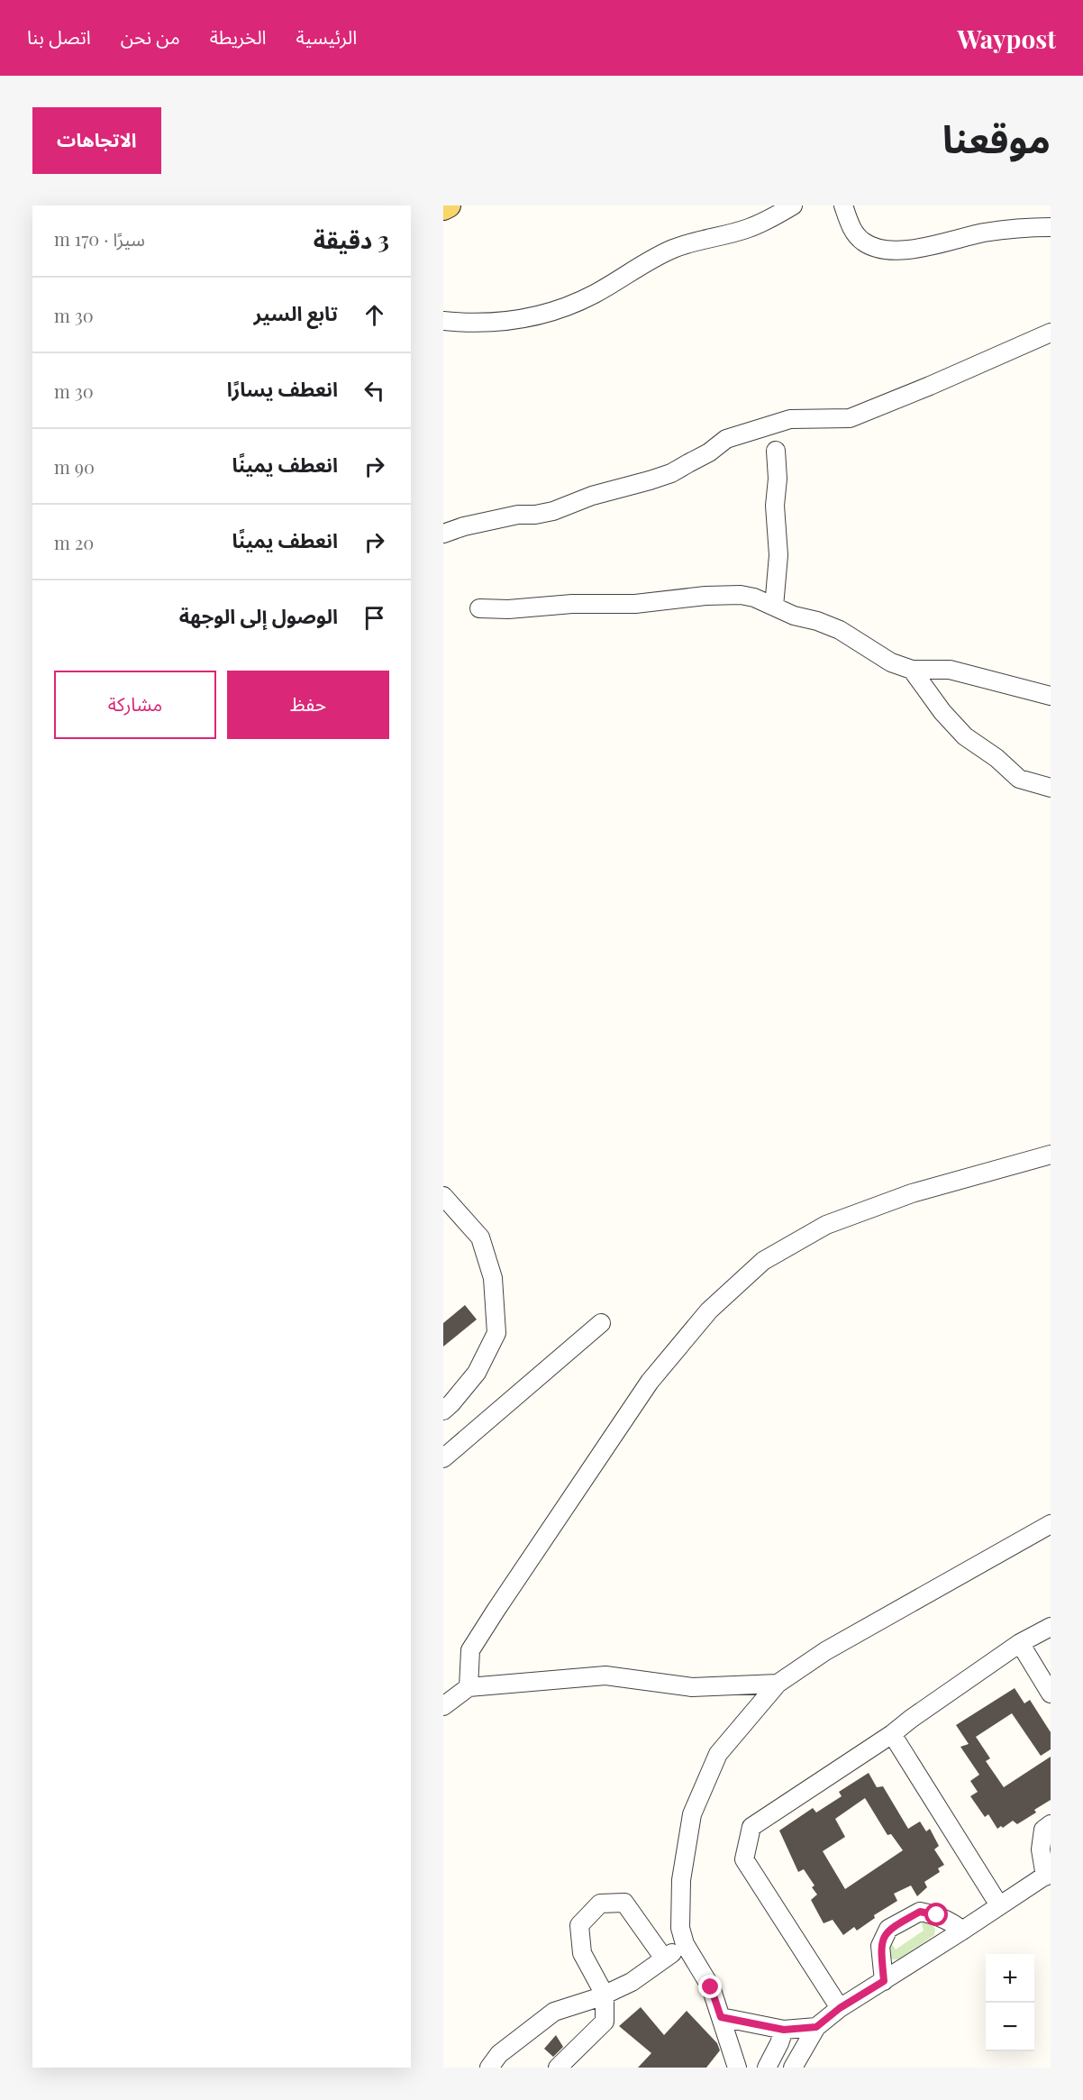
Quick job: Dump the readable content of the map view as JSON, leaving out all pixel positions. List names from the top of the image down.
{
  "page": {
    "header": "Waypost",
    "nav": [
      "الرئيسية",
      "الخريطة",
      "من نحن",
      "اتصل بنا"
    ],
    "title": "موقعنا",
    "buttons": [
      "الاتجاهات",
      ["حفظ", "مشاركة"]
    ],
    "heading": ["3 دقيقة", "سيرًا · 170 m"],
    "list": [
      ["تابع السير", "30 m"],
      ["انعطف يسارًا", "30 m"],
      ["انعطف يمينًا", "90 m"],
      ["انعطف يمينًا", "20 m"],
      "الوصول إلى الوجهة"
    ],
    "map_buttons": ["+", "−"]
  }
}
